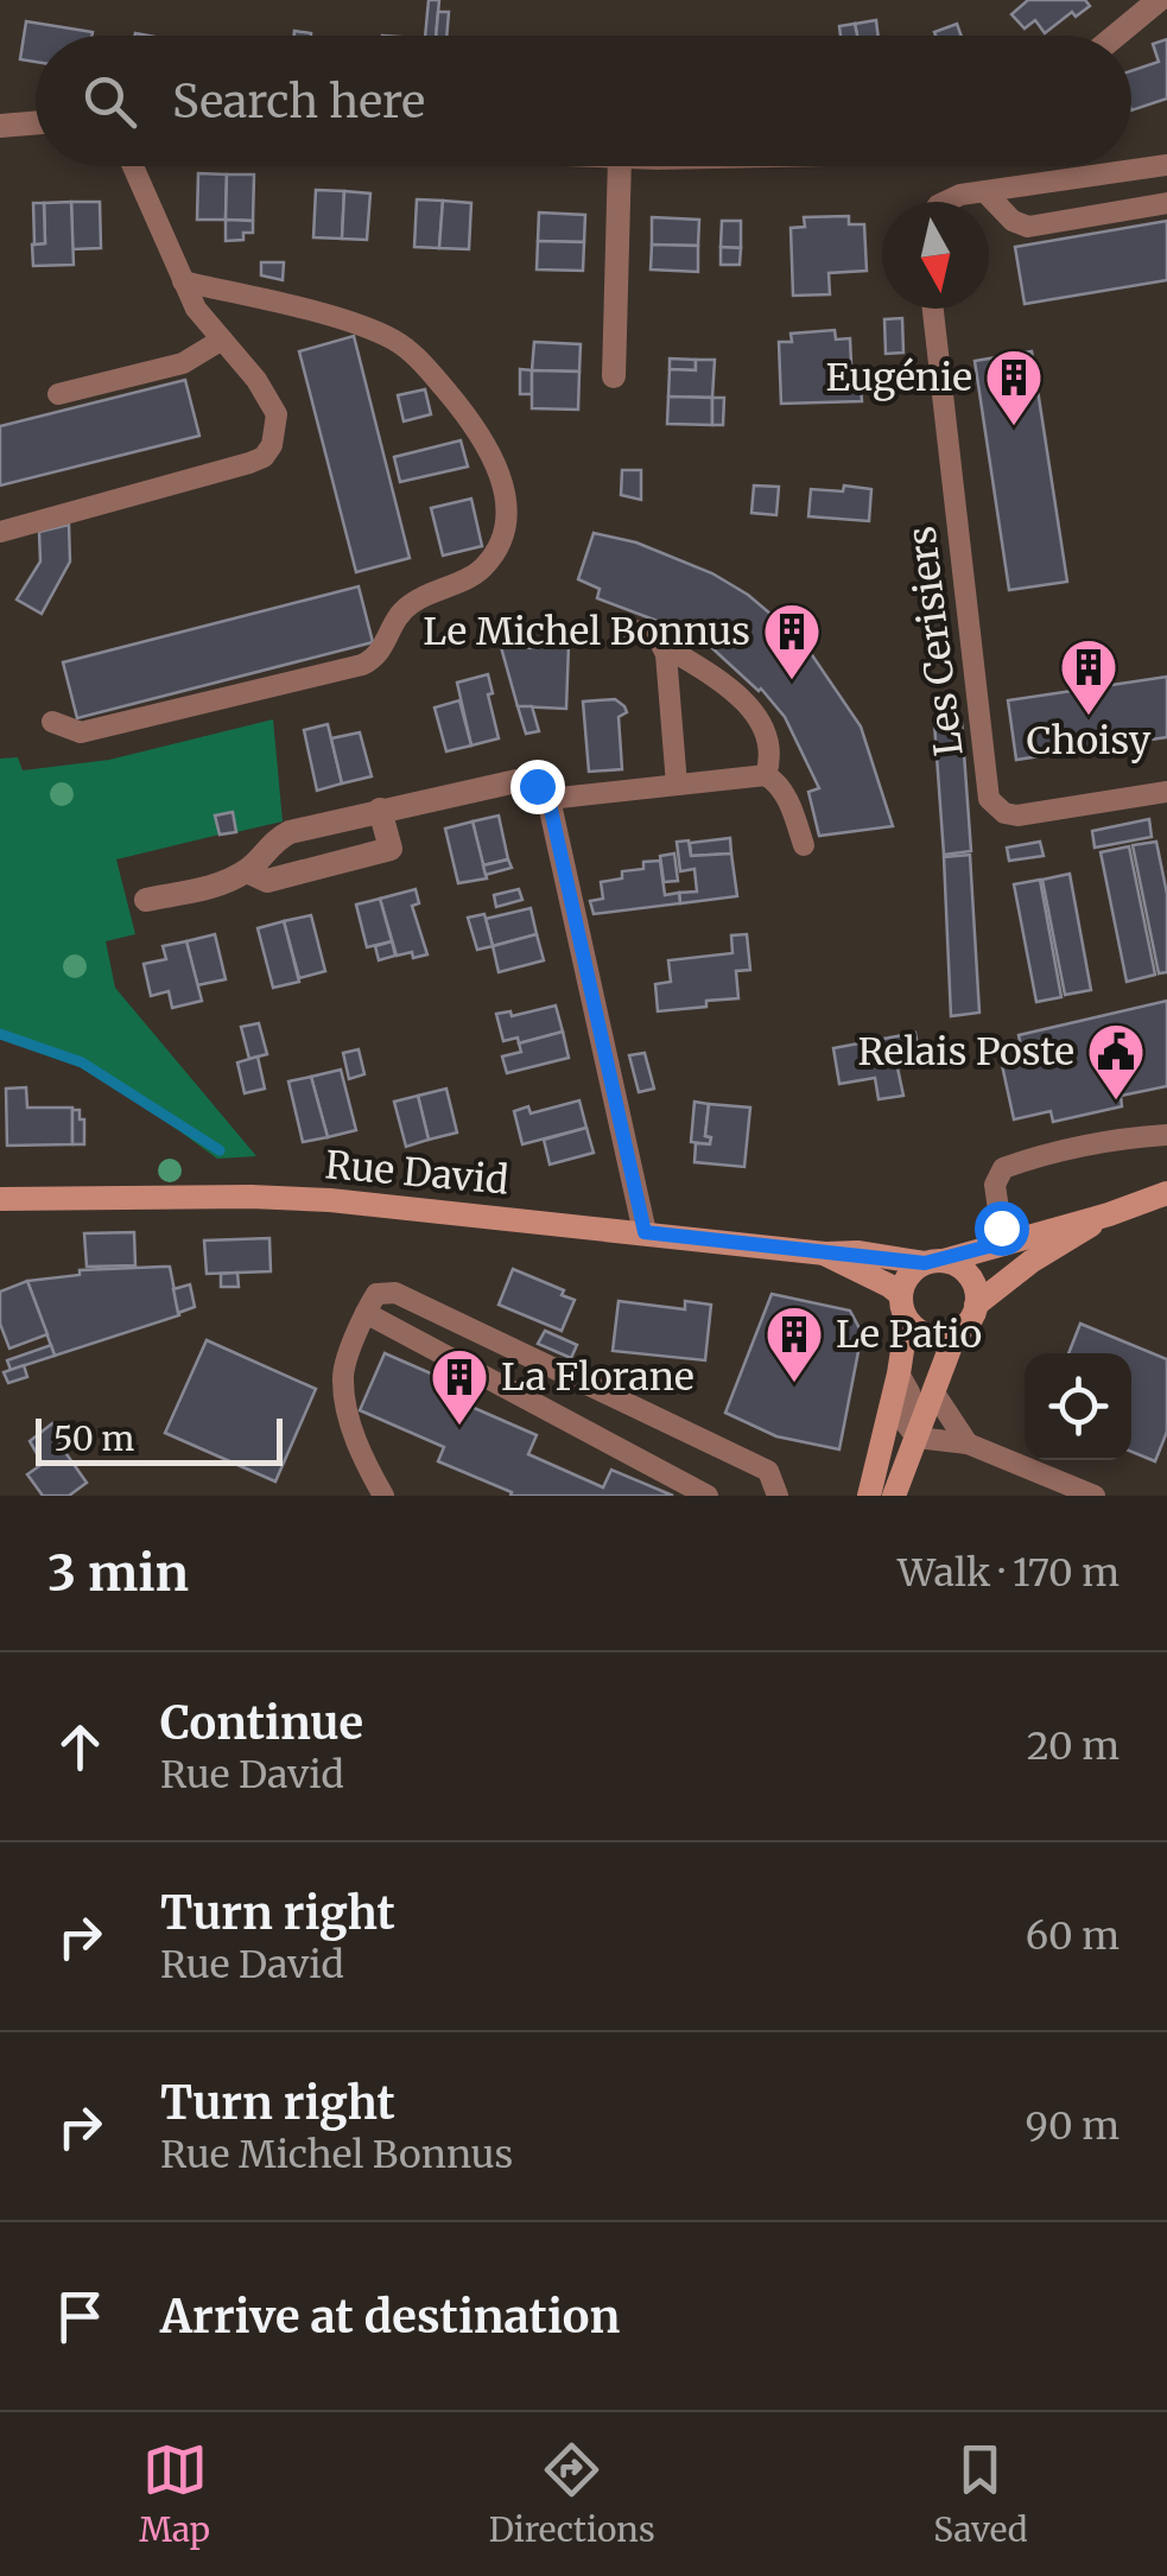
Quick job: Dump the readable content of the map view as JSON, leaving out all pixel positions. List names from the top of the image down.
{
  "streets": {
    "main road": ["Rue David"],
    "lane": ["Les Cerisiers"]
  },
  "places": {
    "building": [
      "Eugénie",
      "Le Michel Bonnus",
      "Choisy",
      "Le Patio",
      "La Florane"
    ],
    "public building": ["Relais Poste"]
  },
  "scale_bar": "50 m",
  "north": "bottom",
  "page": {
    "search": "Search here",
    "scale": "50 m",
    "heading": ["3 min", "Walk · 170 m"],
    "list": [
      ["Continue", "Rue David", "20 m"],
      ["Turn right", "Rue David", "60 m"],
      ["Turn right", "Rue Michel Bonnus", "90 m"],
      "Arrive at destination"
    ],
    "nav": ["Map", "Directions", "Saved"]
  }
}
